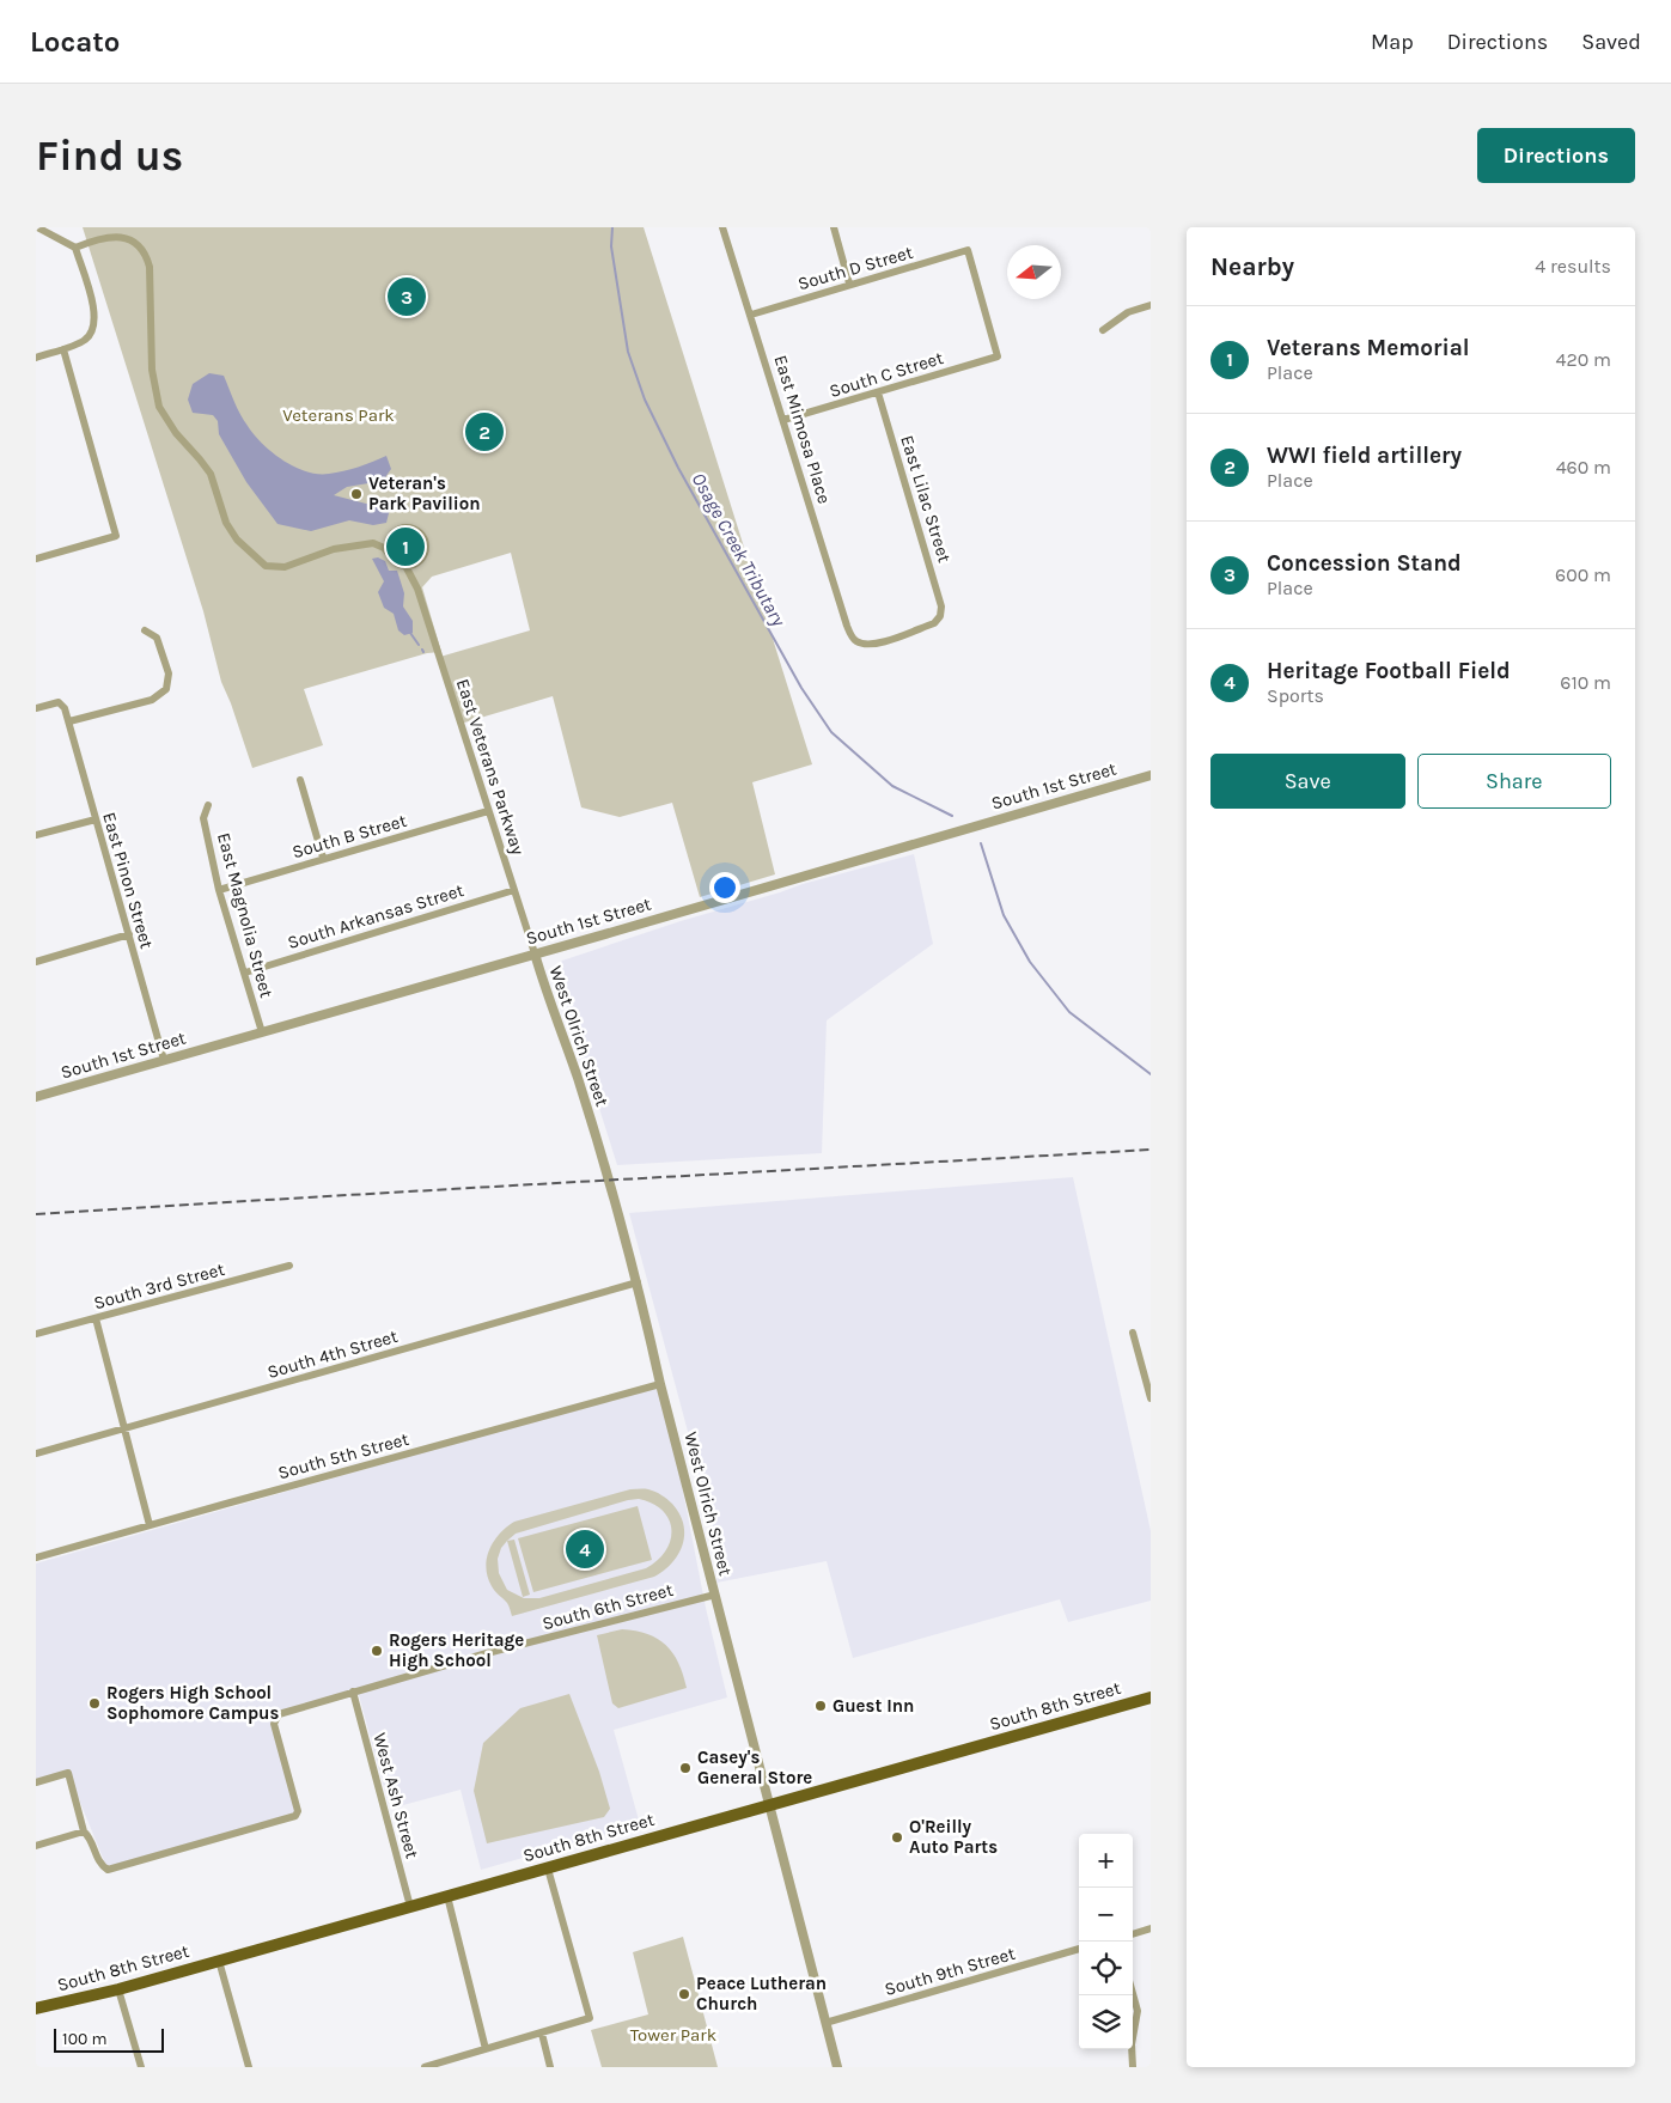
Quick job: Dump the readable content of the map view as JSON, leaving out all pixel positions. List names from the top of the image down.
{
  "streets": {
    "main road": ["South 8th Street"],
    "street": [
      "South D Street",
      "South C Street",
      "East Mimosa Place",
      "East Lilac Street",
      "East Veterans Parkway",
      "South 1st Street",
      "South B Street",
      "East Pinon Street",
      "East Magnolia Street",
      "South Arkansas Street",
      "West Olrich Street",
      "South 3rd Street",
      "South 4th Street",
      "South 5th Street",
      "South 6th Street",
      "West Ash Street",
      "South 9th Street"
    ]
  },
  "crossings": [
    ["South D Street", "South C Street"],
    ["South D Street", "East Mimosa Place"],
    ["South C Street", "East Mimosa Place"],
    ["South C Street", "East Lilac Street"],
    ["East Mimosa Place", "East Lilac Street"],
    ["East Veterans Parkway", "South 1st Street"],
    ["East Veterans Parkway", "South B Street"],
    ["East Veterans Parkway", "South Arkansas Street"],
    ["East Veterans Parkway", "West Olrich Street"],
    ["South 1st Street", "East Pinon Street"],
    ["South 1st Street", "East Magnolia Street"],
    ["South 1st Street", "West Olrich Street"],
    ["South B Street", "East Magnolia Street"],
    ["East Magnolia Street", "South Arkansas Street"],
    ["West Olrich Street", "South 4th Street"],
    ["West Olrich Street", "South 5th Street"],
    ["West Olrich Street", "South 6th Street"],
    ["West Olrich Street", "South 8th Street"],
    ["West Olrich Street", "South 9th Street"],
    ["South 6th Street", "West Ash Street"],
    ["South 8th Street", "West Ash Street"]
  ],
  "water": ["Osage Creek Tributary"],
  "parks": ["Veterans Park", "Tower Park"],
  "places": [
    "Veteran's Park Pavilion",
    "Rogers Heritage High School",
    "Rogers High School Sophomore Campus",
    "Guest Inn",
    "Casey's General Store",
    "O'Reilly Auto Parts",
    "Peace Lutheran Church"
  ],
  "scale_bar": "100 m",
  "north": "left",
  "page": {
    "header": "Locato",
    "nav": ["Map", "Directions", "Saved"],
    "buttons": [
      "Directions",
      ["Save", "Share"]
    ],
    "title": "Find us",
    "heading": ["Nearby", "4 results"],
    "pins": [
      "3",
      "2",
      "1",
      "4"
    ],
    "list": [
      {
        "mark": "1",
        "name": "Veterans Memorial",
        "note": "Place",
        "value": "420 m"
      },
      {
        "mark": "2",
        "name": "WWI field artillery",
        "note": "Place",
        "value": "460 m"
      },
      {
        "mark": "3",
        "name": "Concession Stand",
        "note": "Place",
        "value": "600 m"
      },
      {
        "mark": "4",
        "name": "Heritage Football Field",
        "note": "Sports",
        "value": "610 m"
      }
    ],
    "map_buttons": ["+", "−"],
    "scale": "100 m"
  }
}
